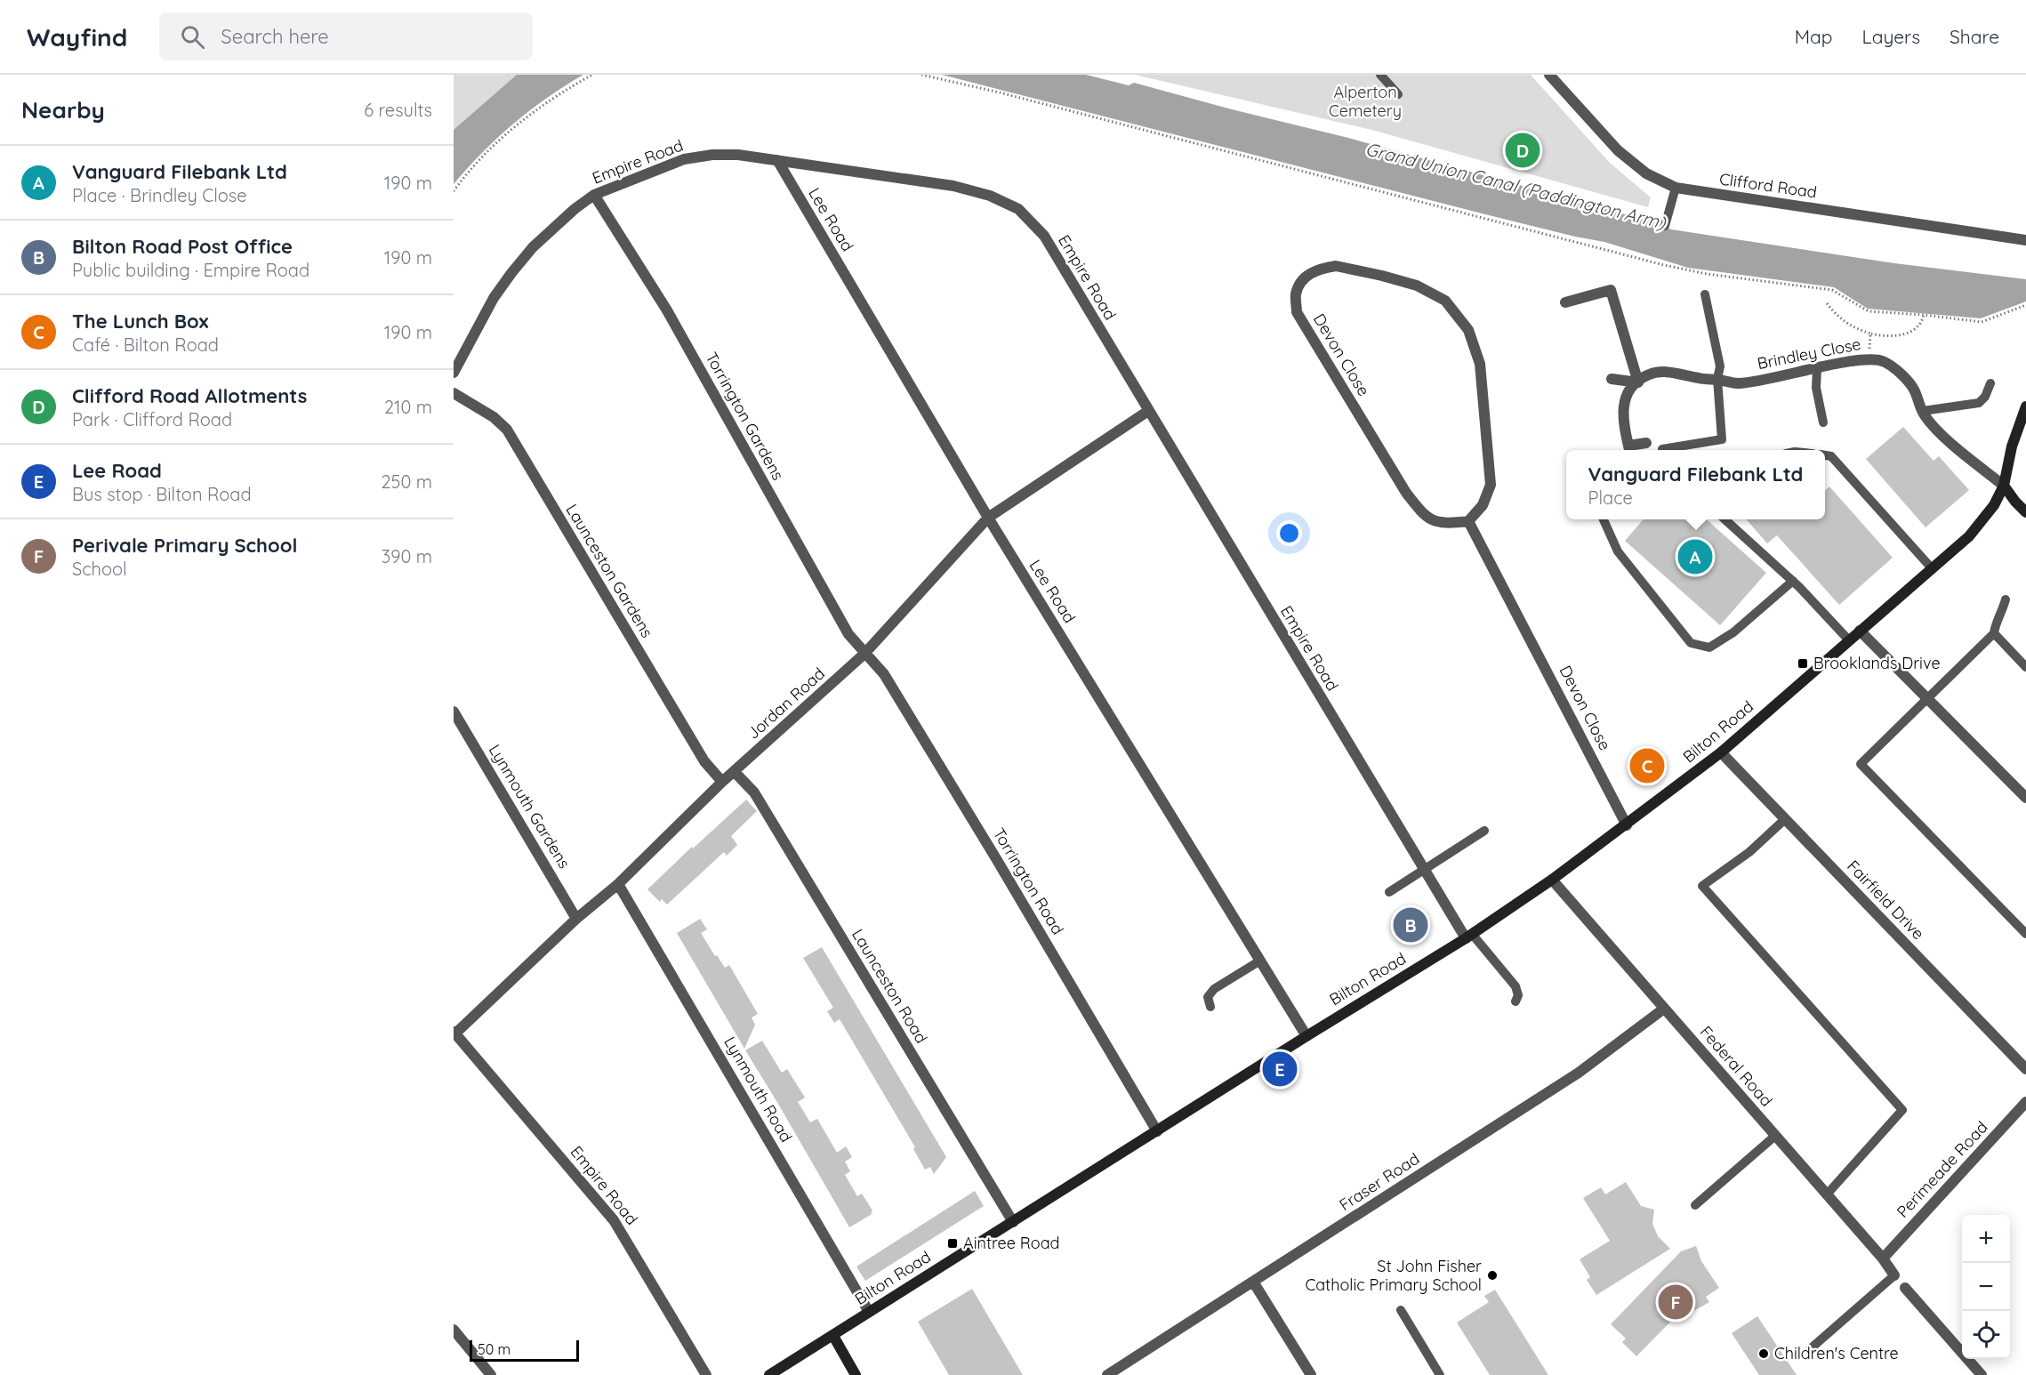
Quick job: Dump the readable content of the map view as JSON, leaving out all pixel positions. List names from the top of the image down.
{
  "streets": {
    "street": [
      "Empire Road",
      "Clifford Road",
      "Lee Road",
      "Brindley Close",
      "Devon Close",
      "Torrington Gardens",
      "Launceston Gardens",
      "Jordan Road",
      "Bilton Road",
      "Lynmouth Gardens",
      "Torrington Road",
      "Fairfield Drive",
      "Launceston Road",
      "Federal Road",
      "Lynmouth Road",
      "Perimeade Road",
      "Fraser Road"
    ]
  },
  "crossings": [
    ["Empire Road", "Lee Road"],
    ["Empire Road", "Torrington Gardens"],
    ["Empire Road", "Jordan Road"],
    ["Empire Road", "Bilton Road"],
    ["Lee Road", "Jordan Road"],
    ["Lee Road", "Bilton Road"],
    ["Brindley Close", "Bilton Road"],
    ["Devon Close", "Bilton Road"],
    ["Torrington Gardens", "Jordan Road"],
    ["Torrington Gardens", "Torrington Road"],
    ["Launceston Gardens", "Jordan Road"],
    ["Jordan Road", "Lynmouth Gardens"],
    ["Jordan Road", "Torrington Road"],
    ["Jordan Road", "Launceston Road"],
    ["Jordan Road", "Lynmouth Road"],
    ["Bilton Road", "Torrington Road"],
    ["Bilton Road", "Fairfield Drive"],
    ["Bilton Road", "Launceston Road"],
    ["Bilton Road", "Federal Road"],
    ["Bilton Road", "Lynmouth Road"],
    ["Federal Road", "Perimeade Road"],
    ["Federal Road", "Fraser Road"]
  ],
  "water": ["Grand Union Canal (Paddington Arm)"],
  "parks": ["Alperton Cemetery"],
  "places": {
    "transit": ["Brooklands Drive", "Aintree Road"],
    "other": ["St John Fisher Catholic Primary School", "Children's Centre"]
  },
  "scale_bar": "50 m",
  "page": {
    "header": "Wayfind",
    "search": "Search here",
    "nav": ["Map", "Layers", "Share"],
    "heading": ["Nearby", "6 results"],
    "pins": [
      "D",
      "A",
      "C",
      "B",
      "E",
      "F"
    ],
    "list": [
      {
        "mark": "A",
        "name": "Vanguard Filebank Ltd",
        "note": "Place · Brindley Close",
        "value": "190 m"
      },
      {
        "mark": "B",
        "name": "Bilton Road Post Office",
        "note": "Public building · Empire Road",
        "value": "190 m"
      },
      {
        "mark": "C",
        "name": "The Lunch Box",
        "note": "Café · Bilton Road",
        "value": "190 m"
      },
      {
        "mark": "D",
        "name": "Clifford Road Allotments",
        "note": "Park · Clifford Road",
        "value": "210 m"
      },
      {
        "mark": "E",
        "name": "Lee Road",
        "note": "Bus stop · Bilton Road",
        "value": "250 m"
      },
      {
        "mark": "F",
        "name": "Perivale Primary School",
        "note": "School",
        "value": "390 m"
      }
    ],
    "popup": ["Vanguard Filebank Ltd", "Place"],
    "map_buttons": ["+", "−"],
    "scale": "50 m"
  }
}
